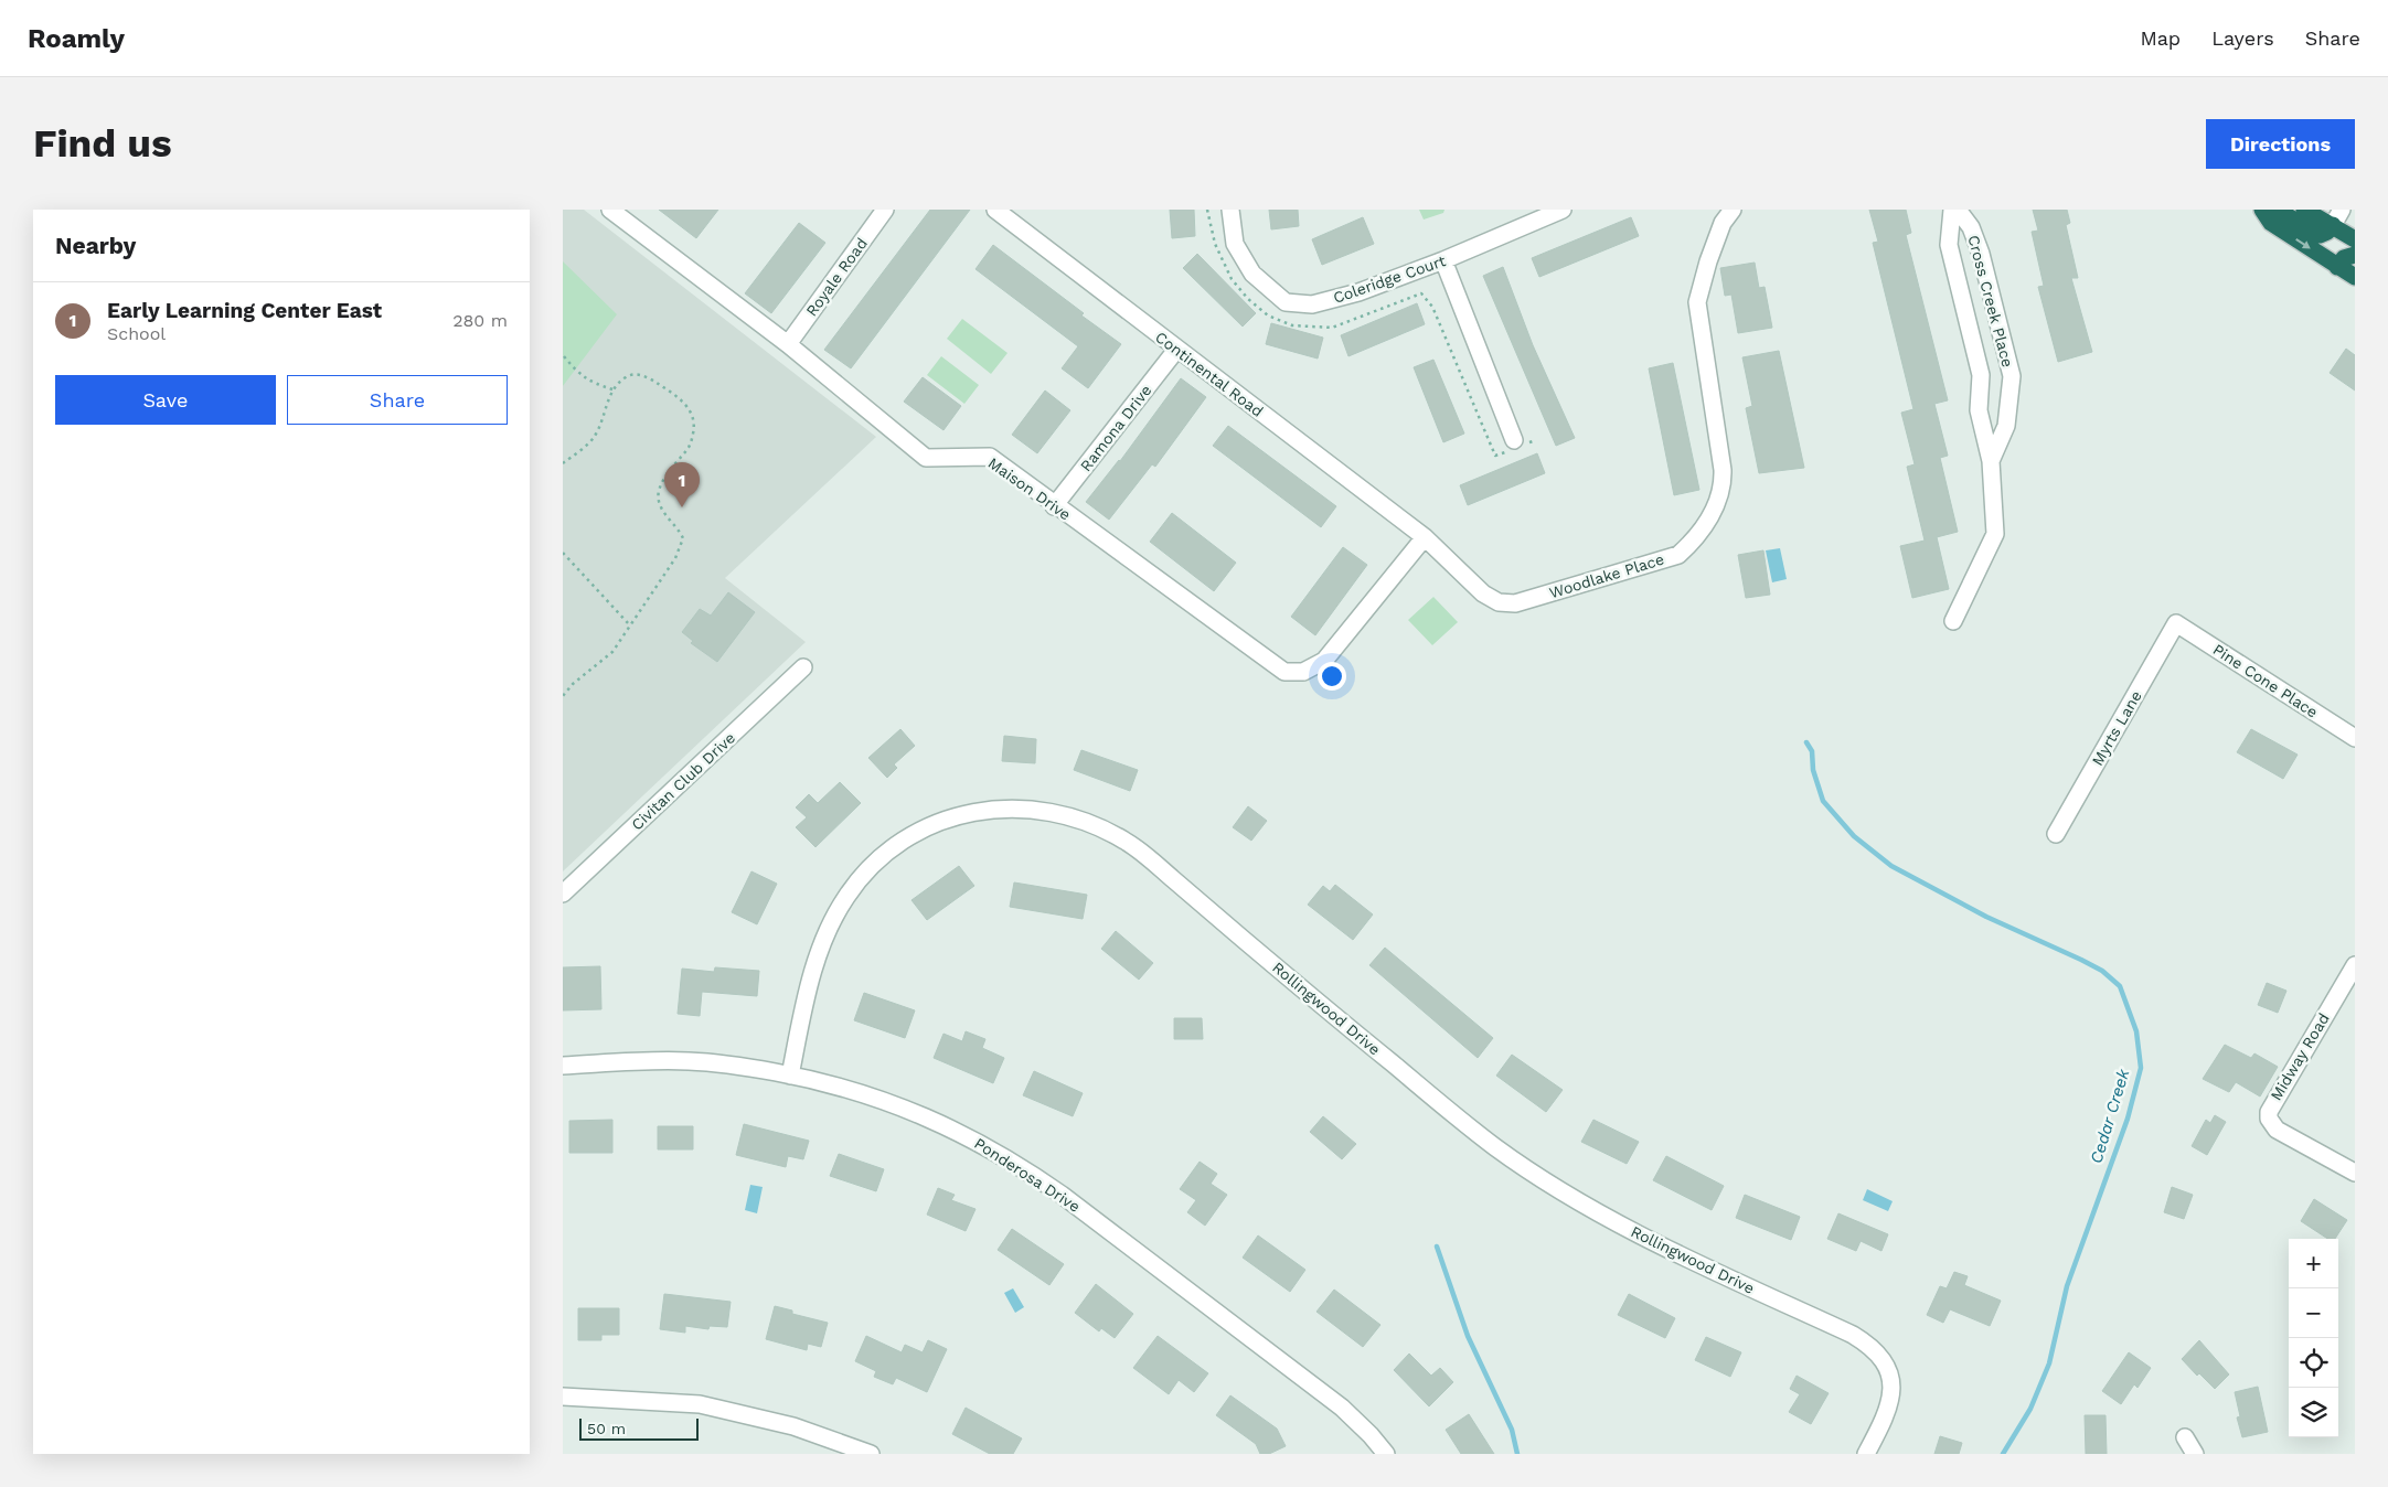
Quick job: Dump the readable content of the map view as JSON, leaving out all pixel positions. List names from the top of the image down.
{
  "streets": {
    "street": [
      "Royale Road",
      "Coleridge Court",
      "Cross Creek Place",
      "Continental Road",
      "Ramona Drive",
      "Maison Drive",
      "Woodlake Place",
      "Pine Cone Place",
      "Myrts Lane",
      "Civitan Club Drive",
      "Rollingwood Drive",
      "Midway Road",
      "Ponderosa Drive"
    ]
  },
  "crossings": [
    ["Royale Road", "Maison Drive"],
    ["Continental Road", "Ramona Drive"],
    ["Continental Road", "Maison Drive"],
    ["Continental Road", "Woodlake Place"],
    ["Ramona Drive", "Maison Drive"],
    ["Maison Drive", "Woodlake Place"],
    ["Pine Cone Place", "Myrts Lane"],
    ["Rollingwood Drive", "Ponderosa Drive"]
  ],
  "water": ["Cedar Creek"],
  "scale_bar": "50 m",
  "page": {
    "header": "Roamly",
    "nav": ["Map", "Layers", "Share"],
    "buttons": [
      "Directions",
      ["Save", "Share"]
    ],
    "title": "Find us",
    "heading": "Nearby",
    "list": [
      {
        "mark": "1",
        "name": "Early Learning Center East",
        "note": "School",
        "value": "280 m"
      }
    ],
    "pins": "1",
    "map_buttons": ["+", "−"],
    "scale": "50 m"
  }
}
